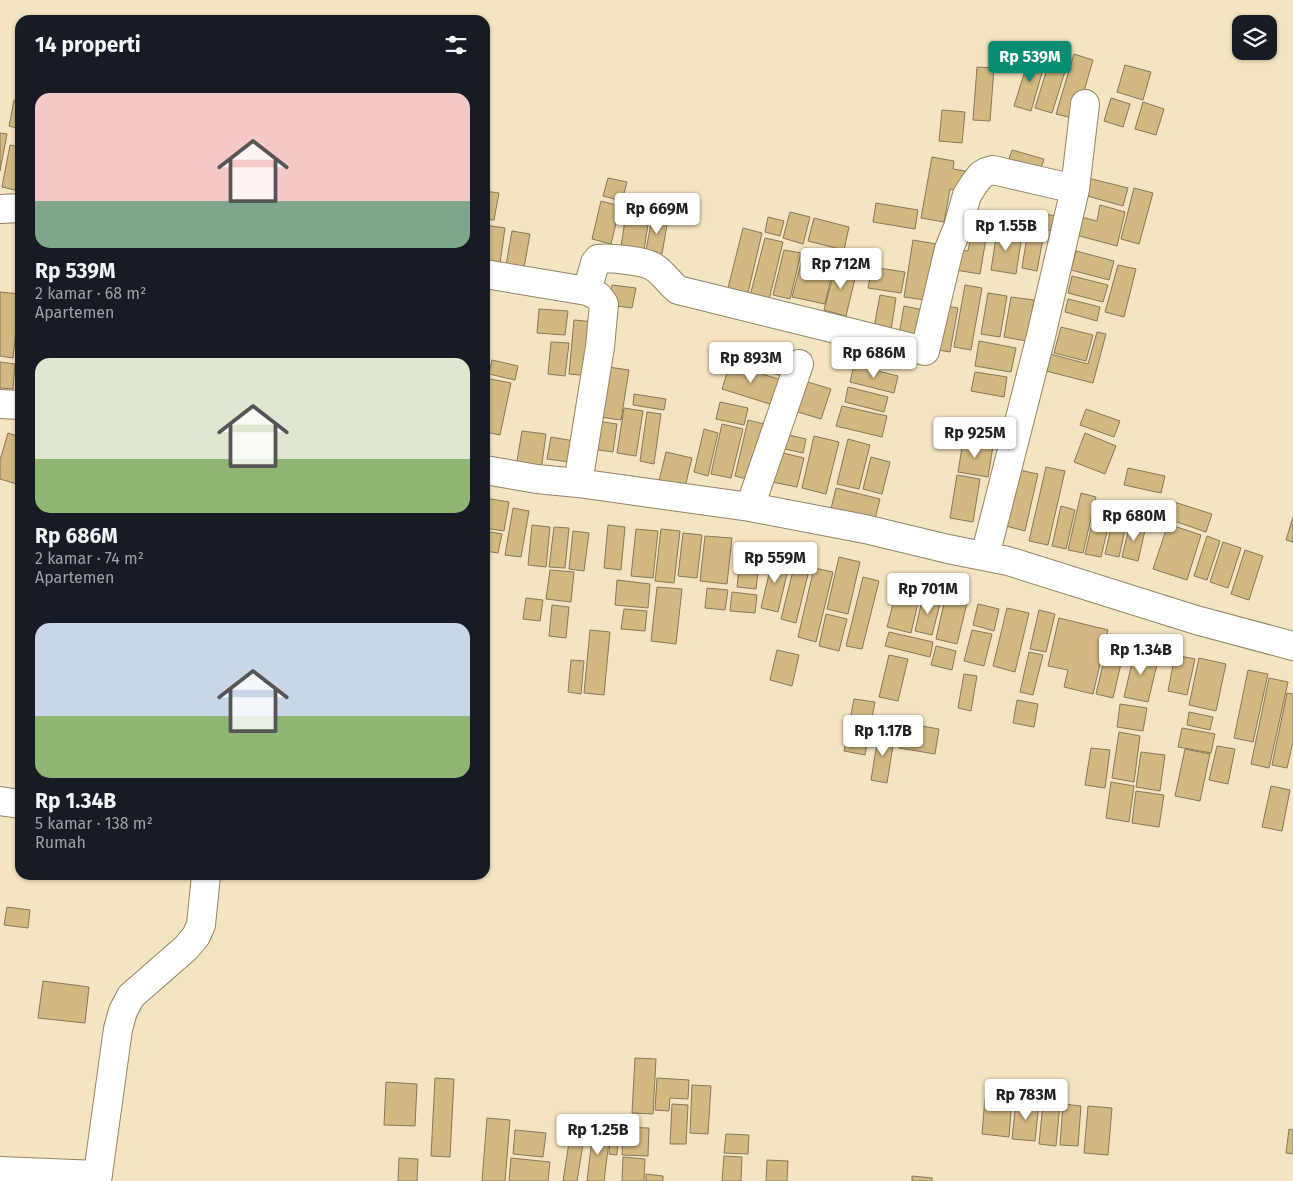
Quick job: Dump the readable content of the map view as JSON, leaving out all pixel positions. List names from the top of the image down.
{
  "page": {
    "heading": "14 properti",
    "price": [
      "Rp 539M",
      "Rp 669M",
      "Rp 1.55B",
      "Rp 712M",
      "Rp 686M",
      "Rp 893M",
      "Rp 925M",
      "Rp 680M",
      "Rp 559M",
      "Rp 701M",
      "Rp 1.34B",
      "Rp 1.17B",
      "Rp 783M",
      "Rp 1.25B"
    ],
    "list": [
      {
        "name": "Rp 539M",
        "note": "2 kamar · 68 m² · Apartemen"
      },
      {
        "name": "Rp 686M",
        "note": "2 kamar · 74 m² · Apartemen"
      },
      {
        "name": "Rp 1.34B",
        "note": "5 kamar · 138 m² · Rumah"
      }
    ]
  }
}
